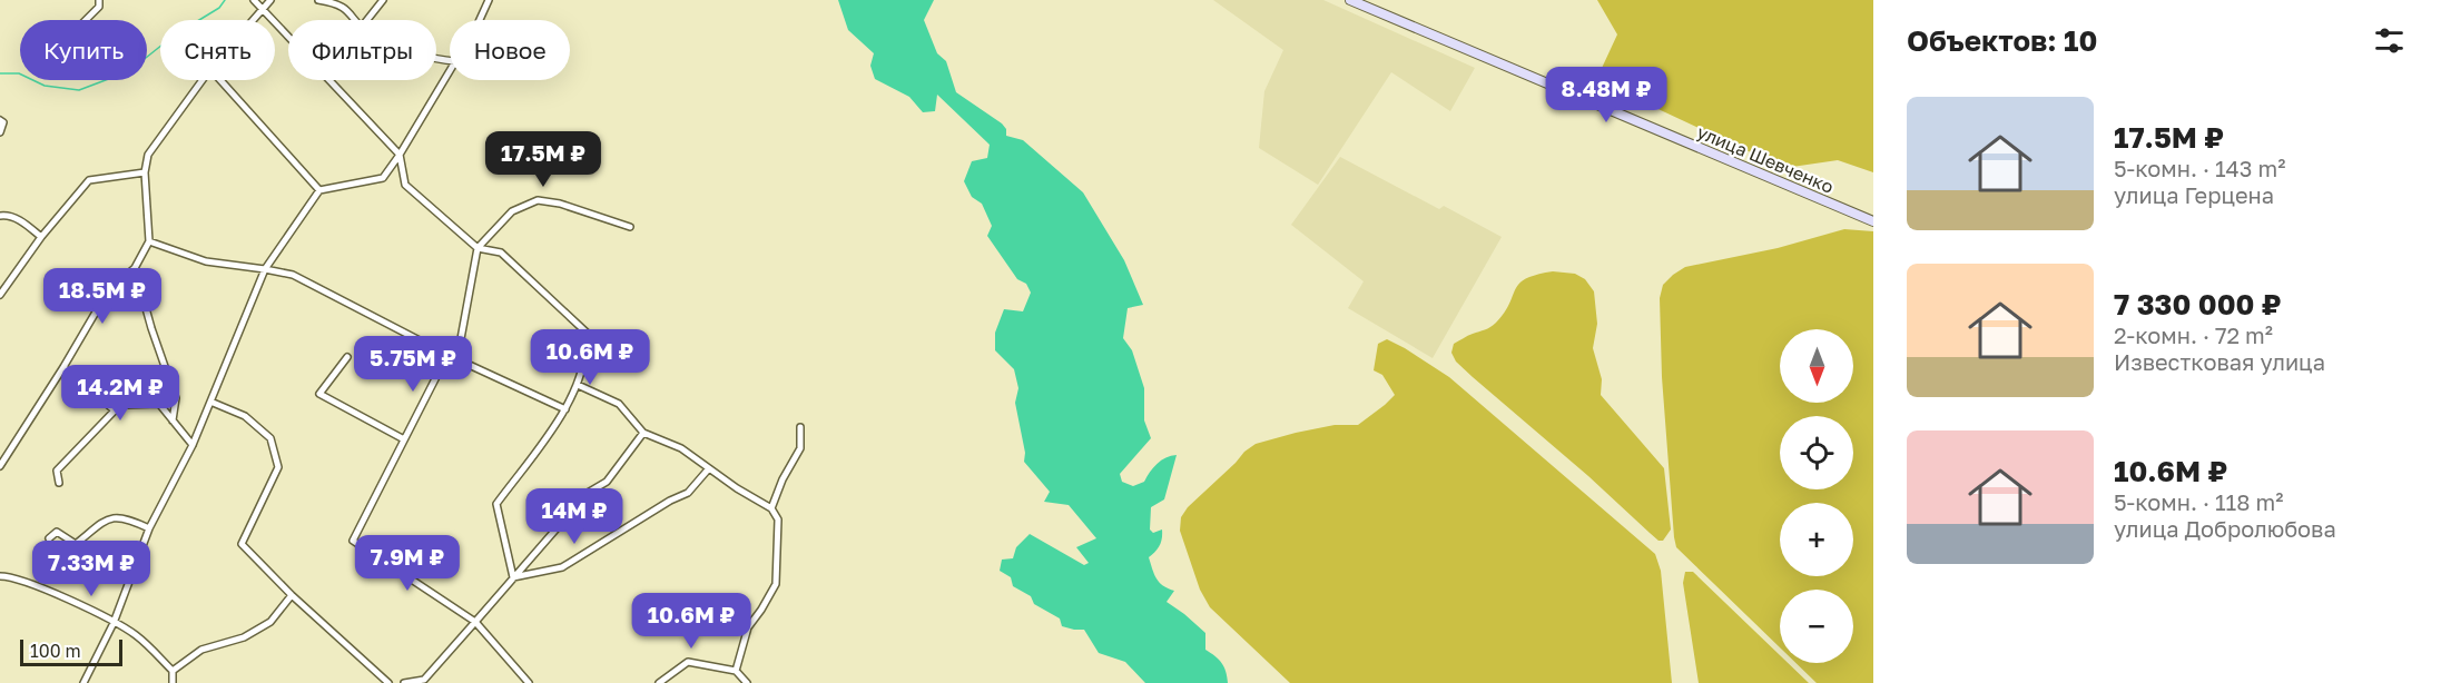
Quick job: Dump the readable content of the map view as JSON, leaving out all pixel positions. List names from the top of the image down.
{
  "streets": {
    "street": ["улица Шевченко"]
  },
  "scale_bar": "100 m",
  "north": "bottom",
  "page": {
    "heading": "Объектов: 10",
    "chip": [
      "Купить",
      "Снять",
      "Фильтры",
      "Новое"
    ],
    "price": [
      "8.48M ₽",
      "17.5M ₽",
      "18.5M ₽",
      "10.6M ₽",
      "5.75M ₽",
      "14.2M ₽",
      "14M ₽",
      "7.9M ₽",
      "7.33M ₽",
      "10.6M ₽"
    ],
    "list": [
      {
        "name": "17.5M ₽",
        "note": "5-комн. · 143 m² · улица Герцена"
      },
      {
        "name": "7 330 000 ₽",
        "note": "2-комн. · 72 m² · Известковая улица"
      },
      {
        "name": "10.6M ₽",
        "note": "5-комн. · 118 m² · улица Добролюбова"
      }
    ],
    "map_buttons": ["+", "−"],
    "scale": "100 m"
  }
}
